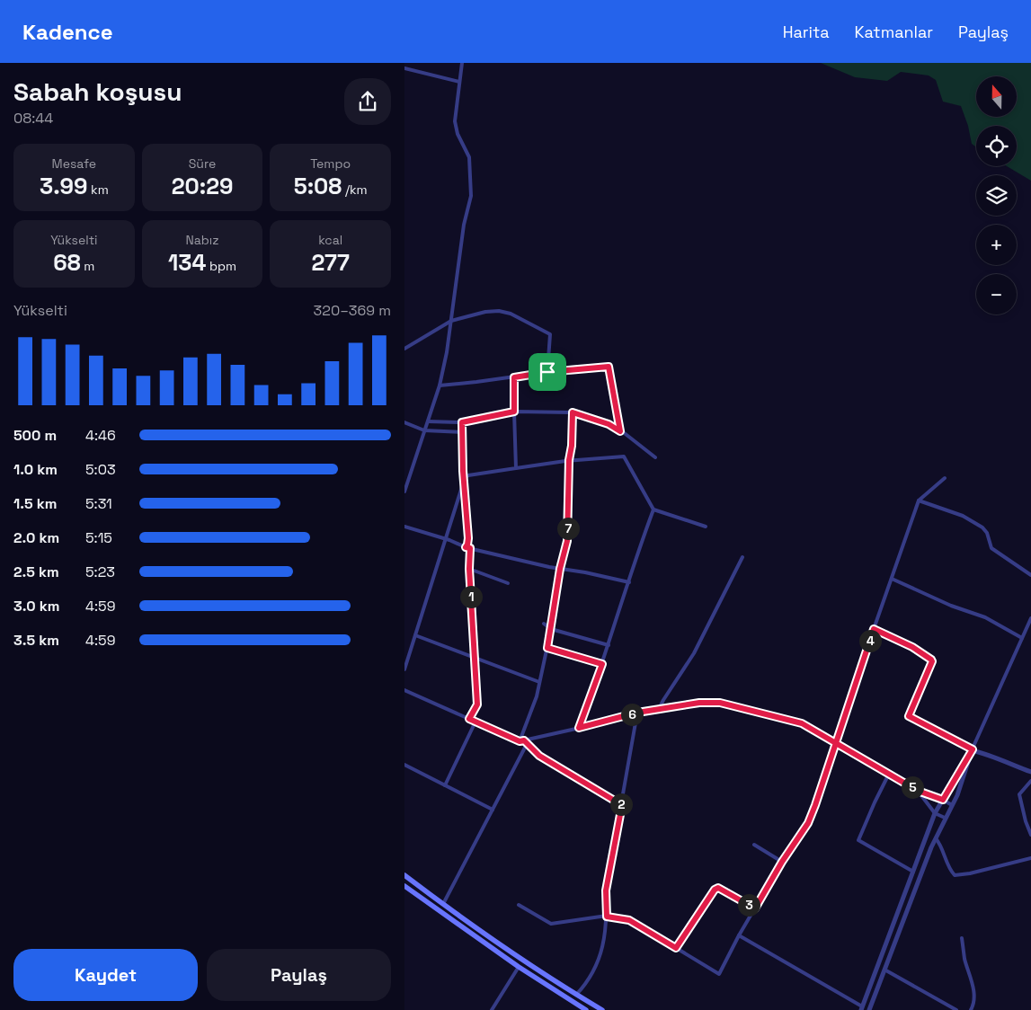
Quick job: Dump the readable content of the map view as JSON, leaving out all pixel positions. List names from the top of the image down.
{
  "north": "top",
  "page": {
    "header": "Kadence",
    "nav": ["Harita", "Katmanlar", "Paylaş"],
    "heading": ["Sabah koşusu", "08:44"],
    "map_buttons": ["+", "−"],
    "stats": [
      ["Mesafe", "3.99 km"],
      ["Süre", "20:29"],
      ["Tempo", "5:08 /km"],
      ["Yükselti", "68 m"],
      ["Nabız", "134 bpm"],
      ["kcal", "277"]
    ],
    "chart": ["Yükselti", "320–369 m"],
    "list": [
      {
        "name": "500 m",
        "note": "4:46"
      },
      {
        "name": "1.0 km",
        "note": "5:03"
      },
      {
        "name": "1.5 km",
        "note": "5:31"
      },
      {
        "name": "2.0 km",
        "note": "5:15"
      },
      {
        "name": "2.5 km",
        "note": "5:23"
      },
      {
        "name": "3.0 km",
        "note": "4:59"
      },
      {
        "name": "3.5 km",
        "note": "4:59"
      }
    ],
    "pins": [
      "7",
      "1",
      "4",
      "6",
      "5",
      "2",
      "3"
    ],
    "buttons": ["Kaydet", "Paylaş"]
  }
}
